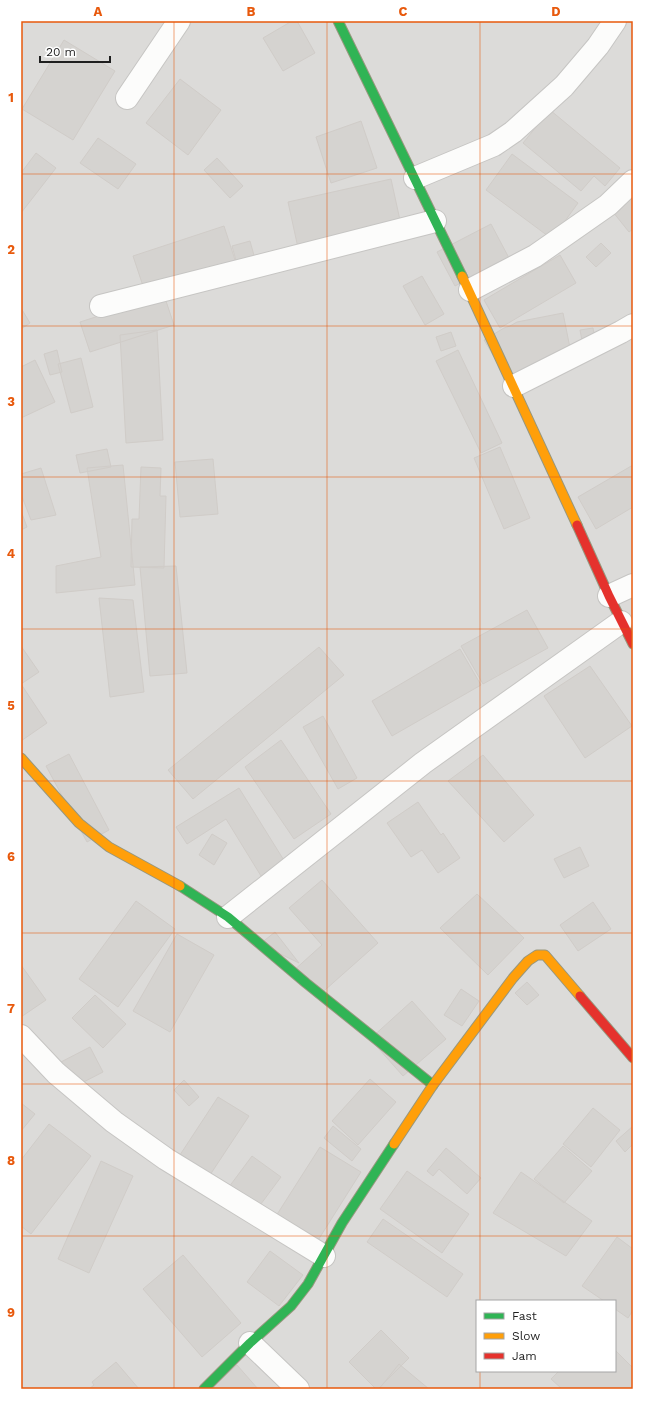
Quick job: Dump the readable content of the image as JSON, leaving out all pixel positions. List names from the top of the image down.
{
  "legend": ["Fast", "Slow", "Jam"],
  "scale_bar": "20 m",
  "grid": {
    "columns": [
      "A",
      "B",
      "C",
      "D"
    ],
    "rows": [
      "1",
      "2",
      "3",
      "4",
      "5",
      "6",
      "7",
      "8",
      "9"
    ]
  }
}
